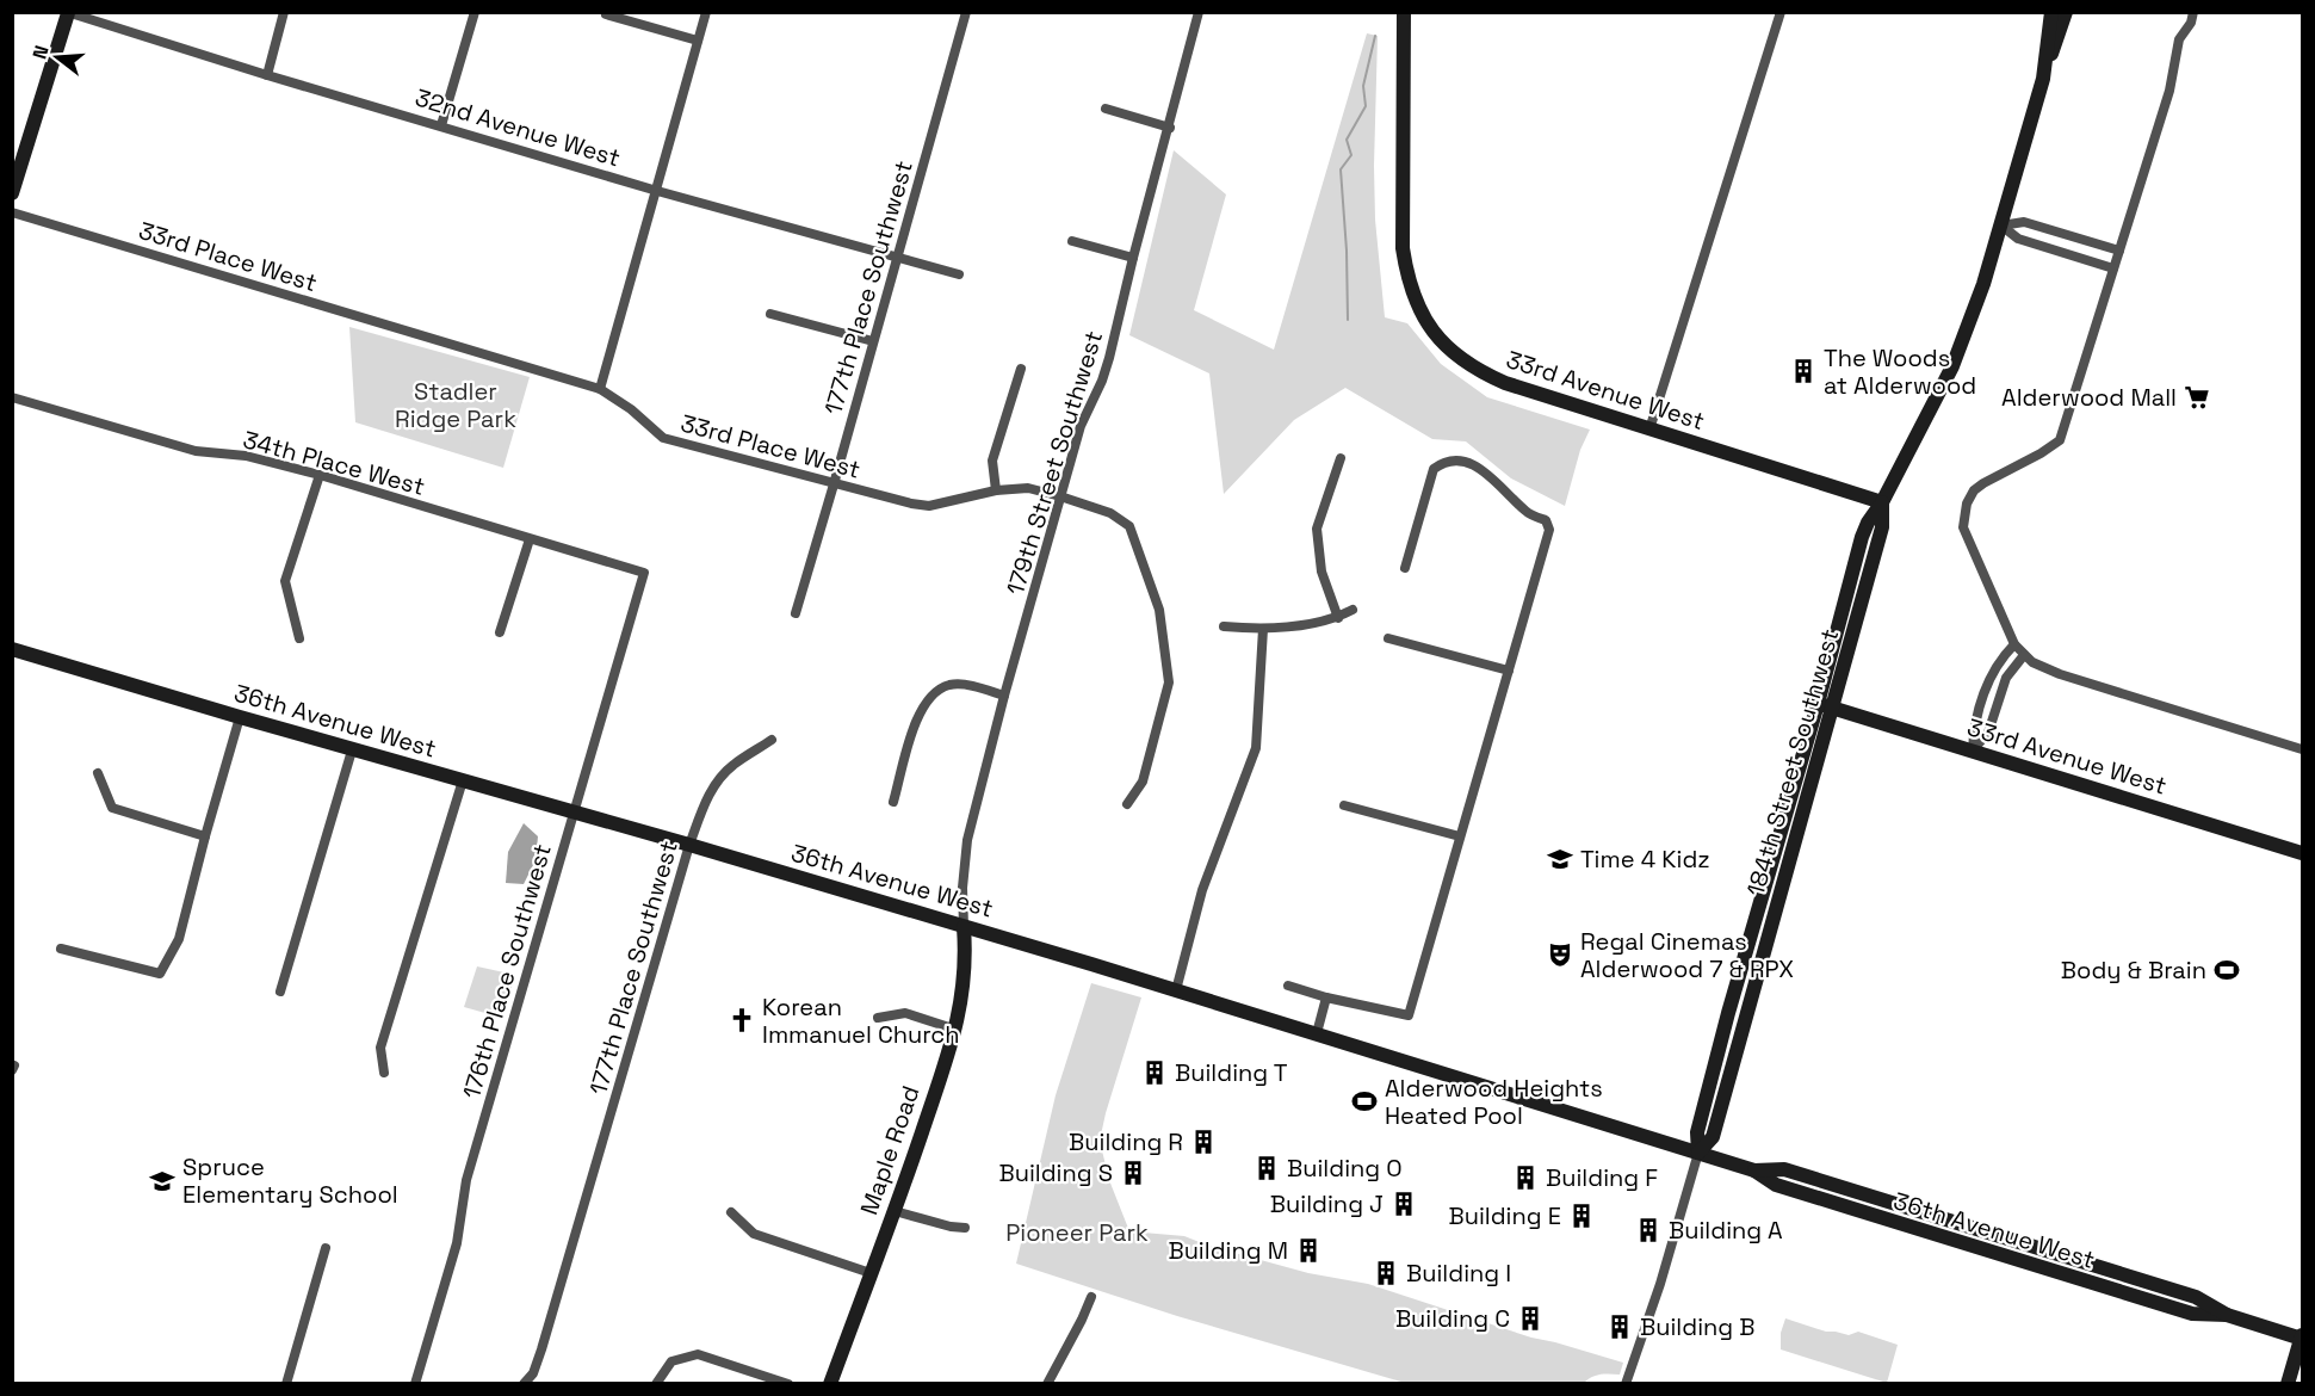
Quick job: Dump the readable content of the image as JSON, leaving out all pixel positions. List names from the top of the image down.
{
  "streets": {
    "main road": [
      "33rd Avenue West",
      "36th Avenue West",
      "184th Street Southwest",
      "Maple Road"
    ],
    "street": [
      "32nd Avenue West",
      "33rd Place West",
      "177th Place Southwest",
      "34th Place West",
      "179th Street Southwest",
      "176th Place Southwest"
    ]
  },
  "crossings": [
    ["32nd Avenue West", "177th Place Southwest"],
    ["33rd Place West", "177th Place Southwest"],
    ["33rd Place West", "179th Street Southwest"],
    ["177th Place Southwest", "36th Avenue West"],
    ["33rd Avenue West", "184th Street Southwest"],
    ["34th Place West", "176th Place Southwest"],
    ["179th Street Southwest", "36th Avenue West"],
    ["179th Street Southwest", "Maple Road"],
    ["36th Avenue West", "184th Street Southwest"],
    ["36th Avenue West", "176th Place Southwest"],
    ["36th Avenue West", "Maple Road"]
  ],
  "parks": ["Stadler Ridge Park", "Pioneer Park"],
  "places": {
    "building": [
      "The Woods at Alderwood",
      "Building T",
      "Building R",
      "Building O",
      "Building S",
      "Building F",
      "Building J",
      "Building E",
      "Building A",
      "Building M",
      "Building I",
      "Building C",
      "Building B"
    ],
    "supermarket": ["Alderwood Mall"],
    "school or university": ["Time 4 Kidz", "Spruce Elementary School"],
    "theatre": ["Regal Cinemas Alderwood 7 & RPX"],
    "sports": ["Body & Brain", "Alderwood Heights Heated Pool"],
    "church": ["Korean Immanuel Church"]
  },
  "north": "left"
}
